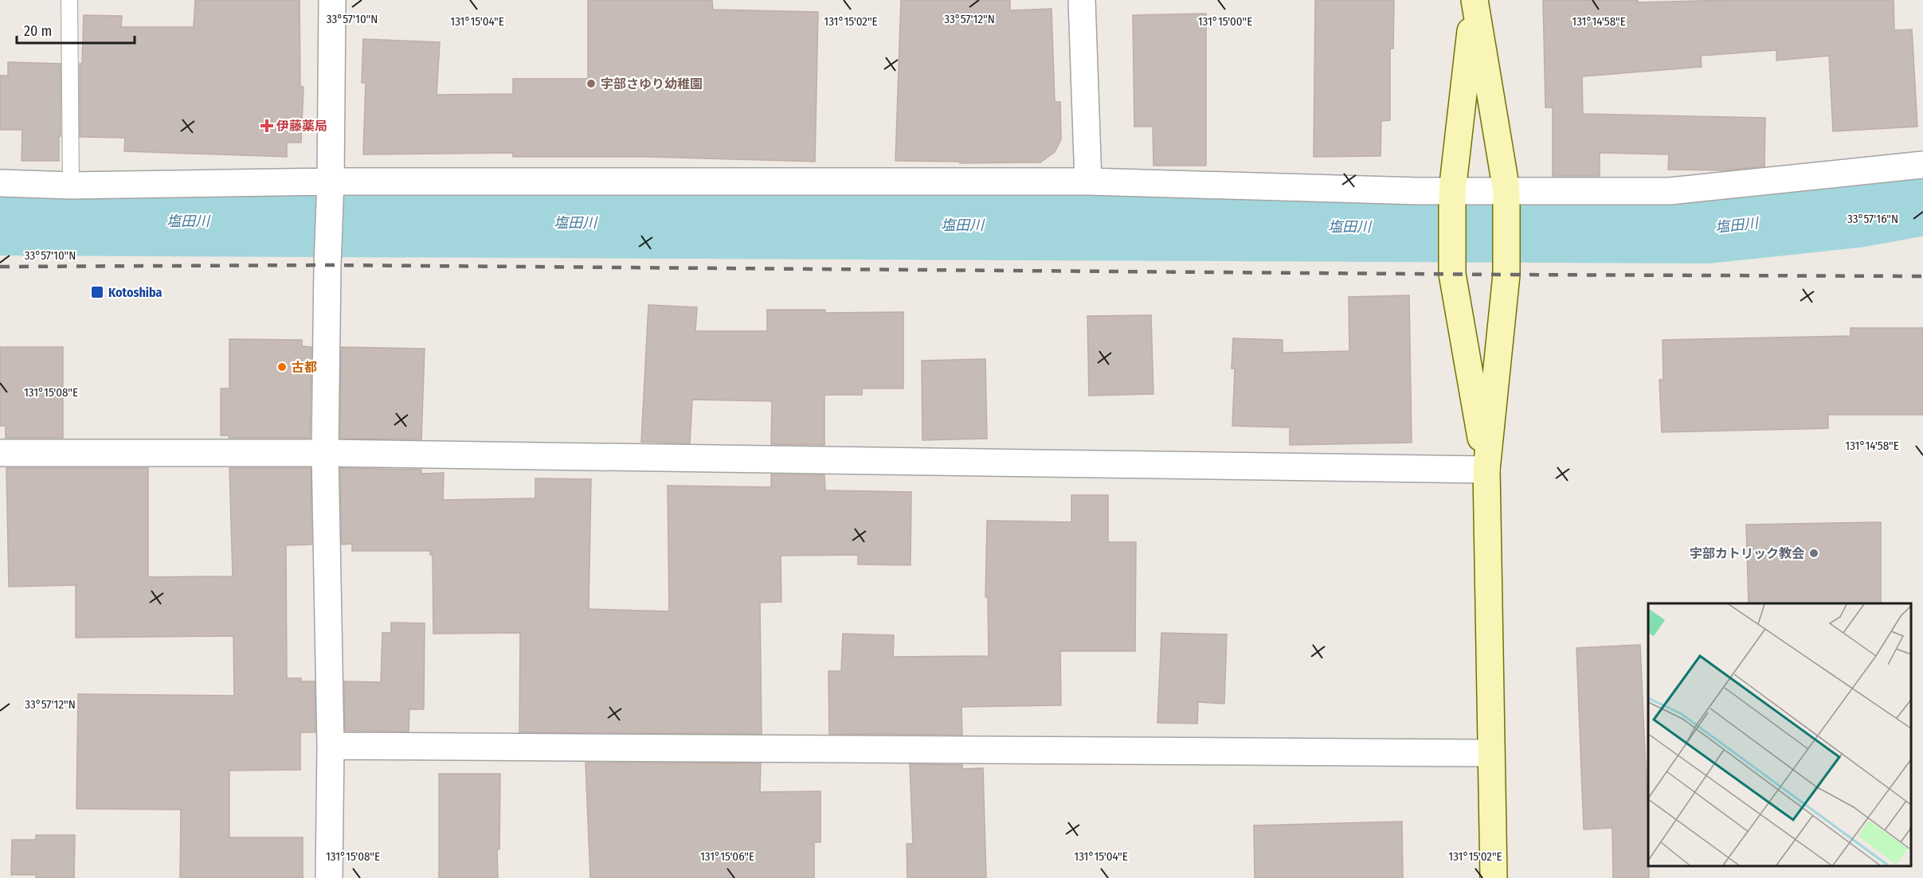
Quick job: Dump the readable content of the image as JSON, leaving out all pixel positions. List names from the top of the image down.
{
  "water": ["塩田川"],
  "places": {
    "other": ["宇部さゆり幼稚園", "古都", "宇部カトリック教会"],
    "health": ["伊藤薬局"],
    "transit": ["Kotoshiba"]
  },
  "scale_bar": "20 m",
  "coordinates": [
    "33°57'10\"N",
    "33°57'12\"N",
    "131°15'04\"E",
    "131°15'02\"E",
    "131°15'00\"E",
    "131°14'58\"E",
    "33°57'16\"N",
    "131°15'08\"E",
    "131°15'06\"E"
  ]
}
